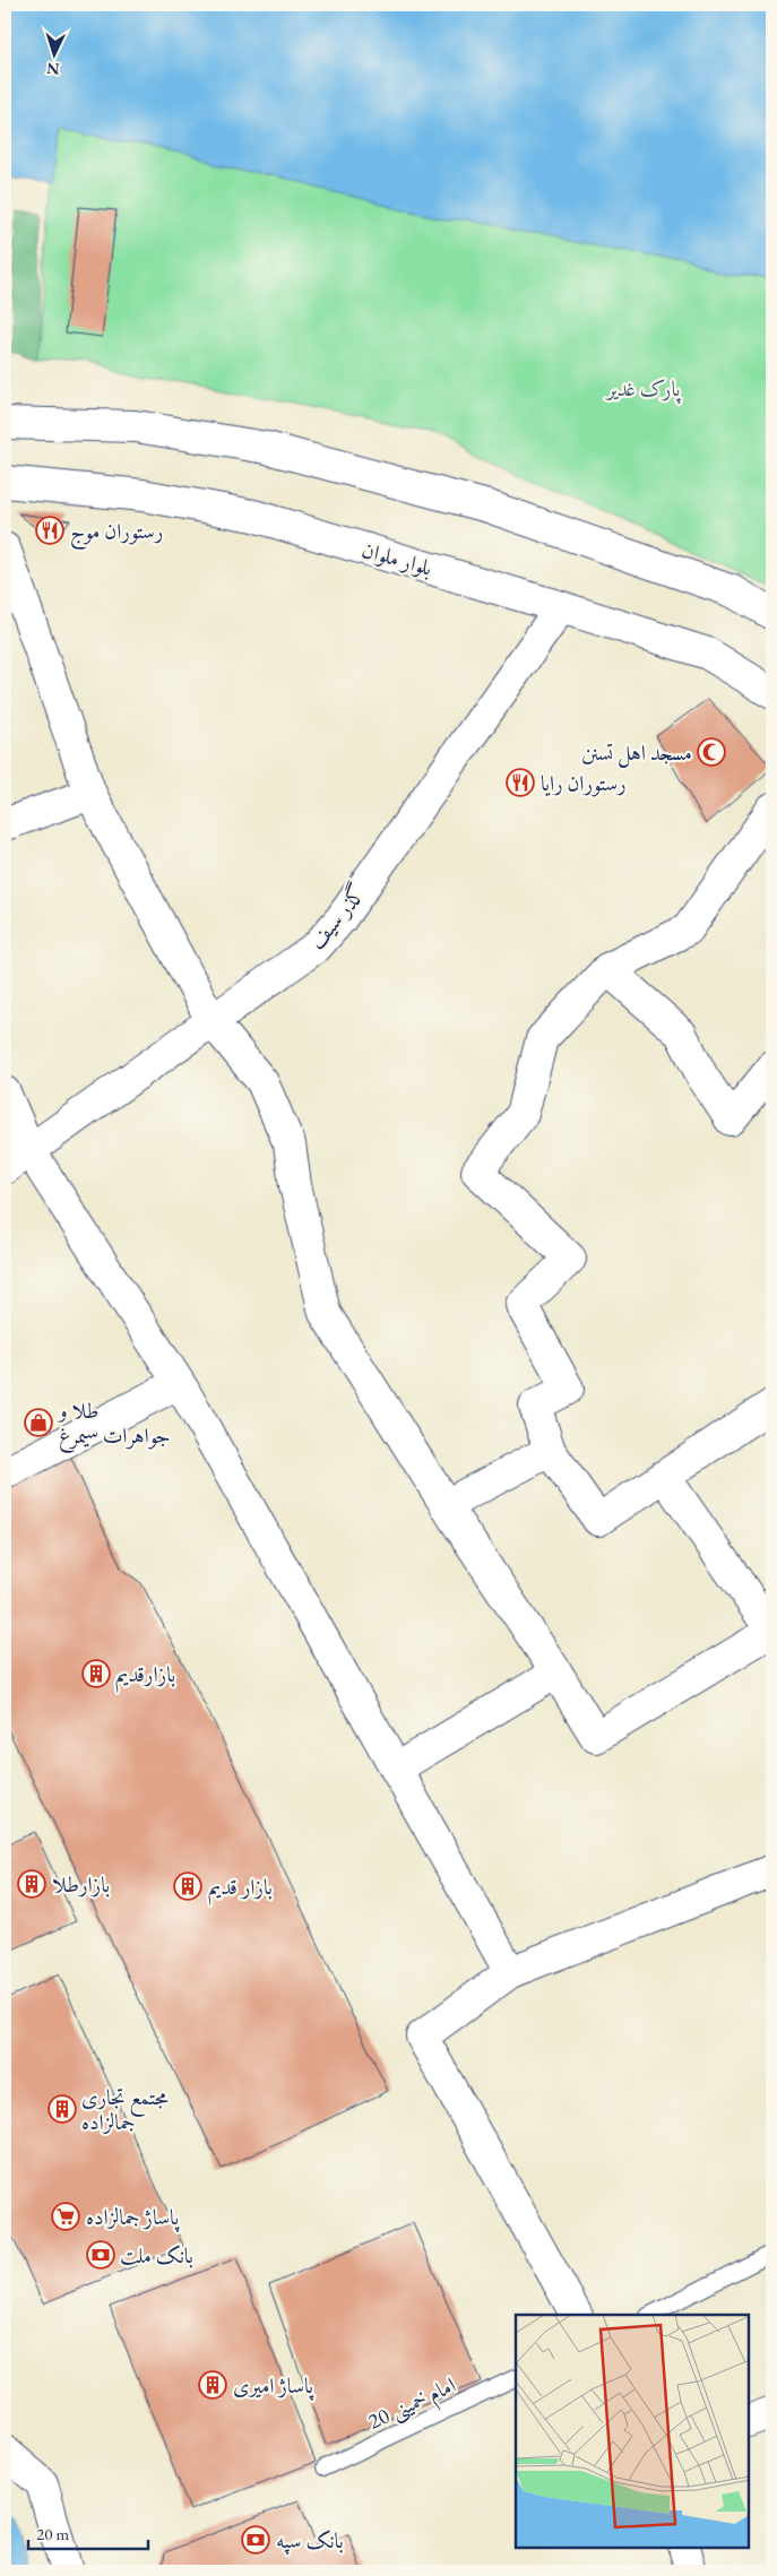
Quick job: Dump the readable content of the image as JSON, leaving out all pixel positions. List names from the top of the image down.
{
  "streets": {
    "street": ["بلوار ملوان", "گذر سیف"],
    "lane": ["امام خمینی 20"]
  },
  "crossings": [
    ["بلوار ملوان", "گذر سیف"]
  ],
  "parks": ["پارک غدیر"],
  "places": {
    "restaurant": ["رستوران موج", "رستوران رایا"],
    "mosque": ["مسجد اهل تسنن"],
    "shop": ["طلا و جواهرات سیمرغ"],
    "building": [
      "بازارقدیم",
      "بازارطلا",
      "بازار قدیم",
      "مجتمع تجاری جمالزاده",
      "پاساژ امیری"
    ],
    "supermarket": ["پاساژ جمالزاده"],
    "bank": ["بانک ملت", "بانک سپه"]
  },
  "scale_bar": "20 m",
  "north": "bottom"
}
